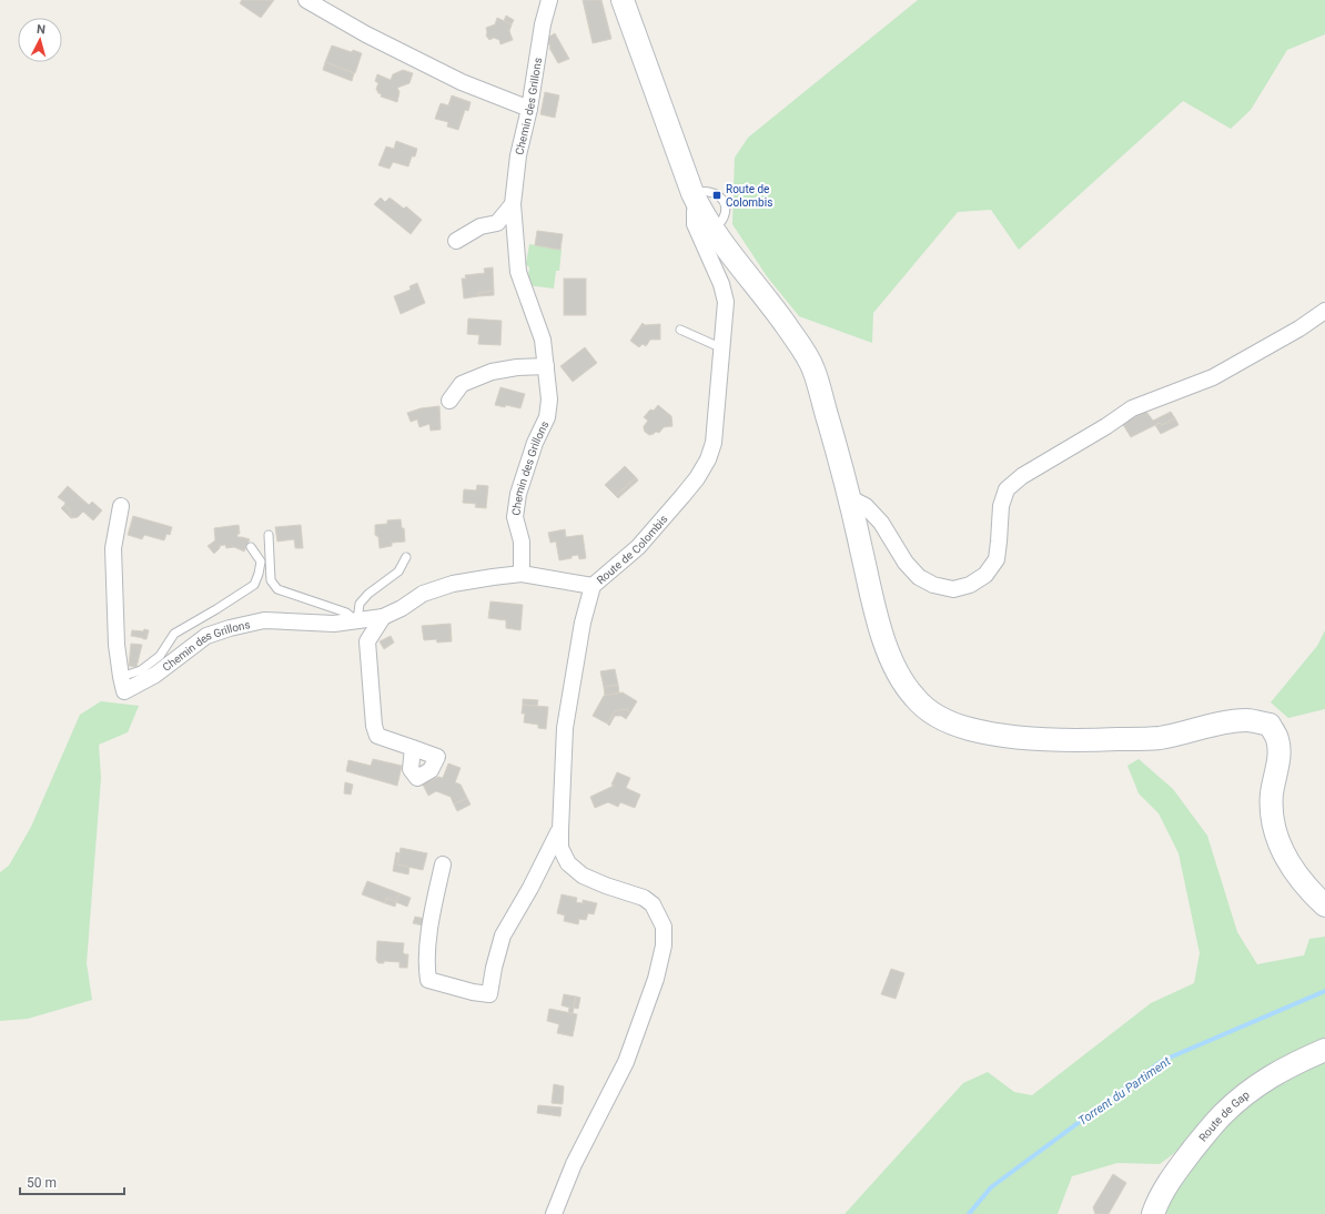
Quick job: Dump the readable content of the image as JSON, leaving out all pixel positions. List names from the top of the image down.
{
  "streets": {
    "street": ["Chemin des Grillons", "Route de Colombis", "Route de Gap"]
  },
  "water": ["Torrent du Partiment"],
  "places": {
    "transit": ["Route de Colombis"]
  },
  "scale_bar": "50 m",
  "north": "top"
}
